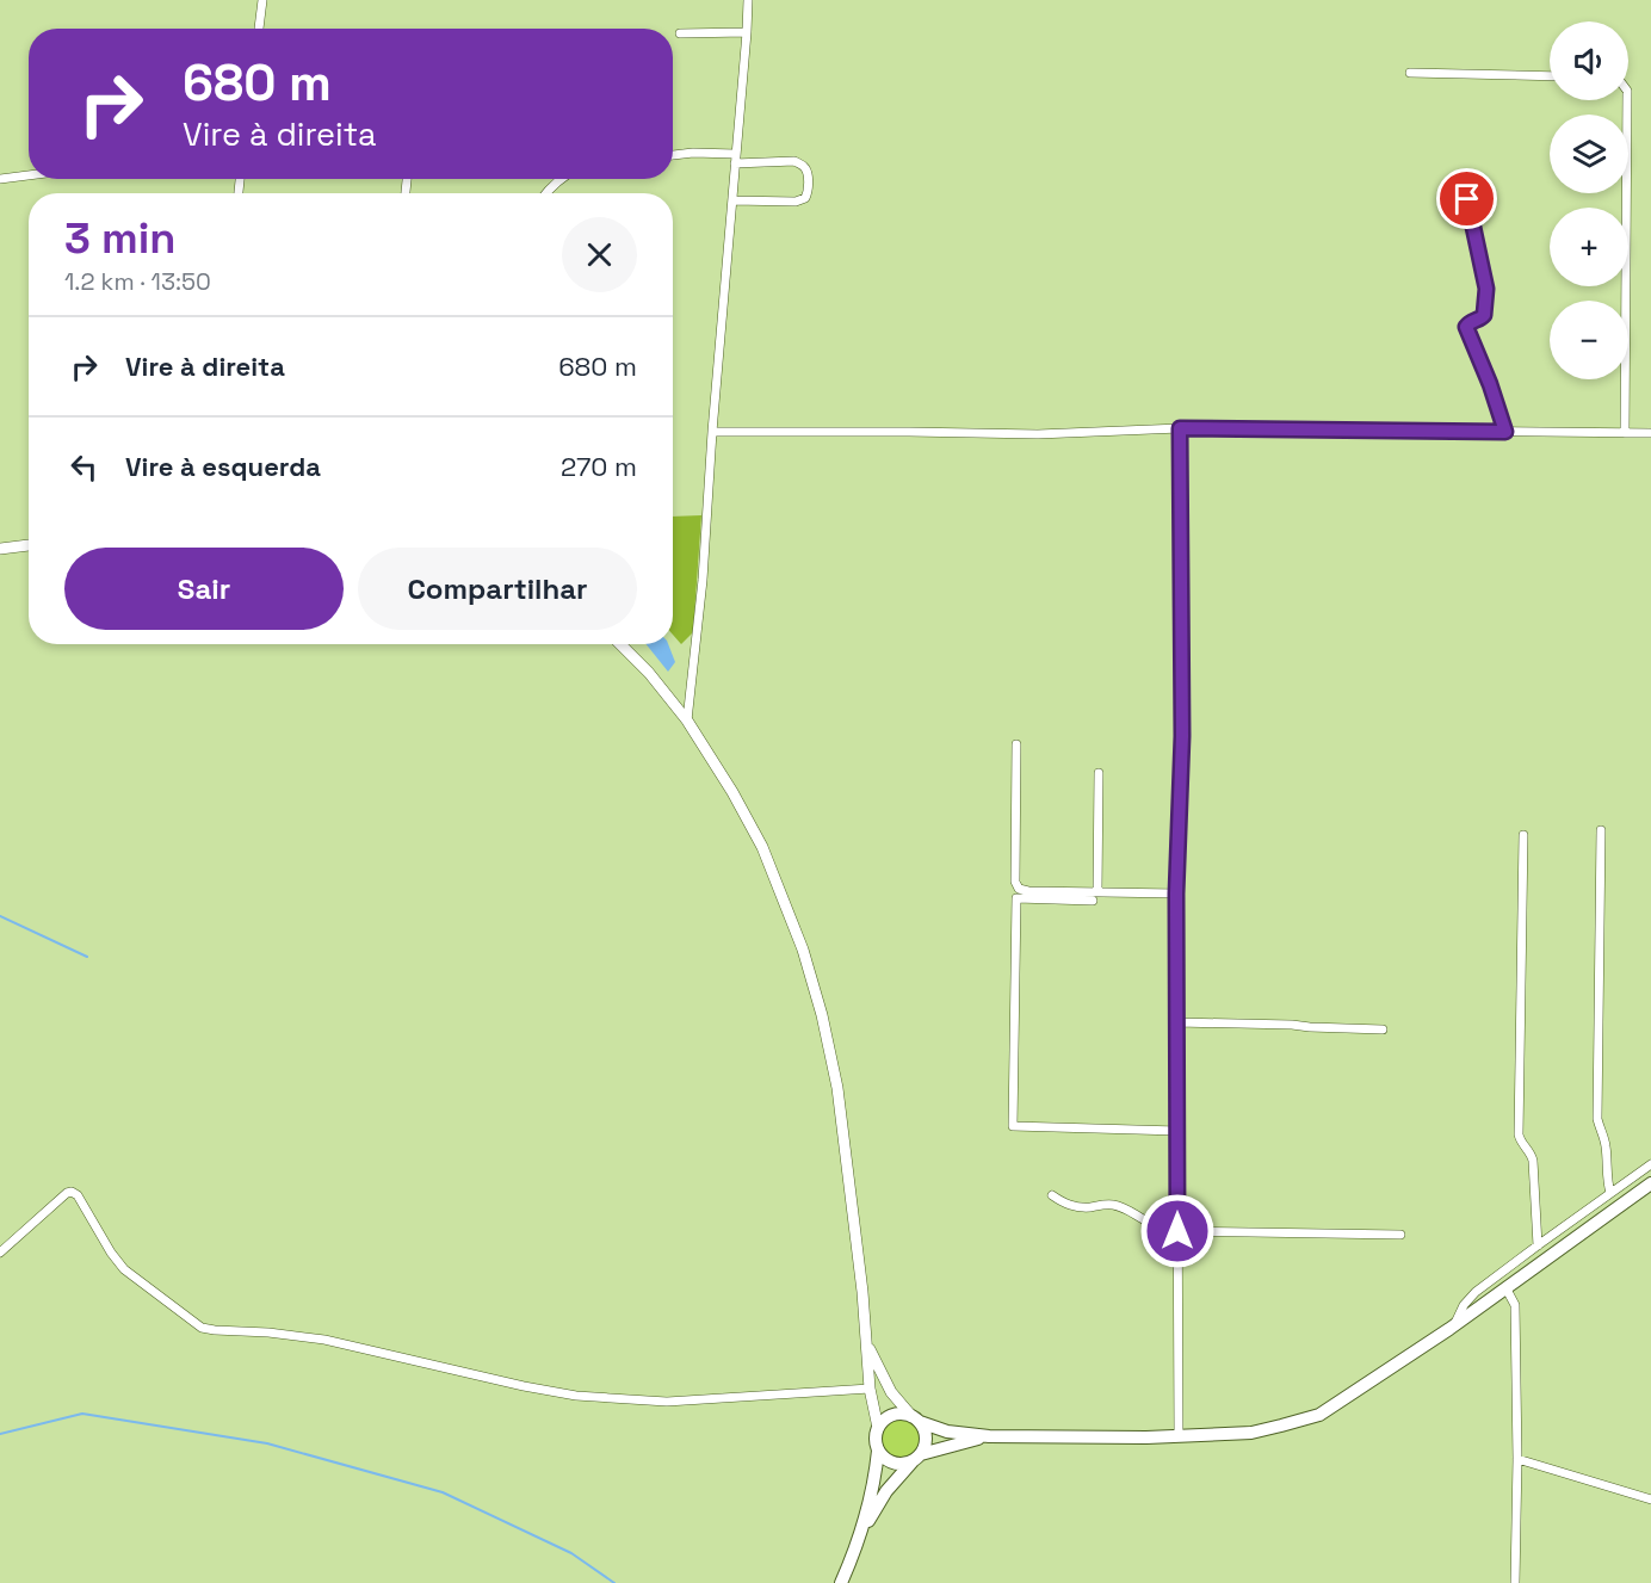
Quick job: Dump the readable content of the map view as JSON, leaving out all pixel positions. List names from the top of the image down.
{
  "page": {
    "map_buttons": ["+", "−"],
    "turn": ["680 m", "Vire à direita"],
    "heading": ["3 min", "1.2 km · 13:50"],
    "list": [
      {
        "name": "Vire à direita",
        "value": "680 m"
      },
      {
        "name": "Vire à esquerda",
        "value": "270 m"
      }
    ],
    "buttons": ["Sair", "Compartilhar"]
  }
}
